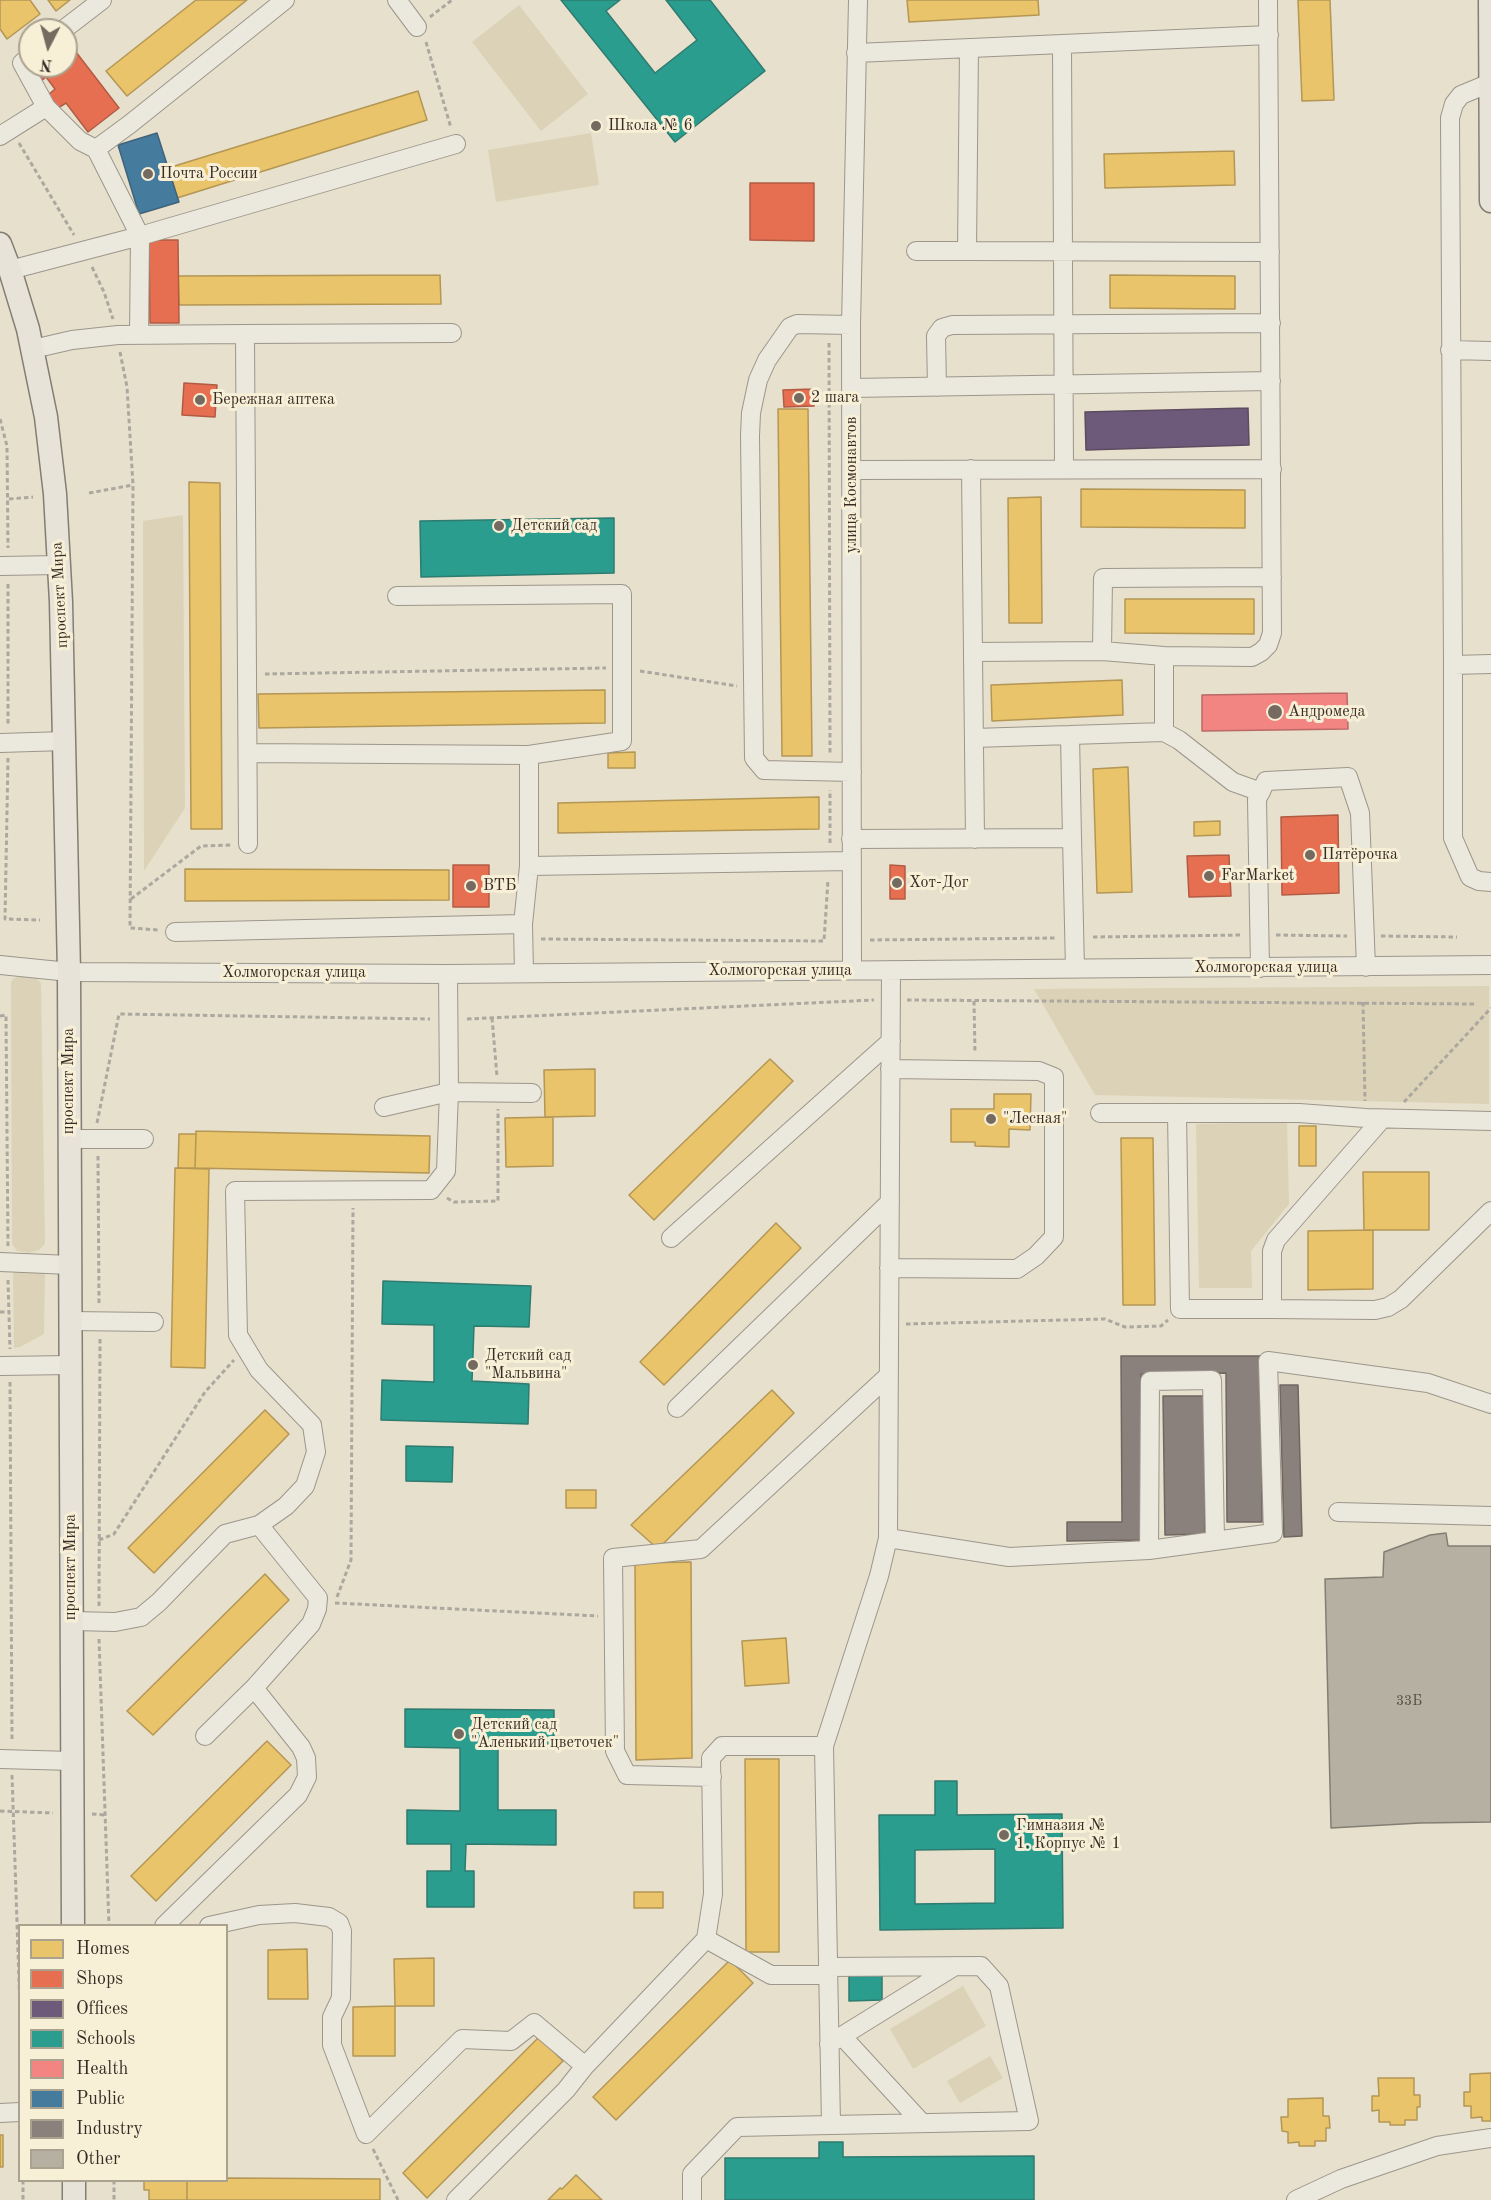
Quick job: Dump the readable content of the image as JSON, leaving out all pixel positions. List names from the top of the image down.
{
  "streets": {
    "main road": ["проспект Мира"],
    "street": ["улица Космонавтов", "Холмогорская улица"]
  },
  "crossings": [
    ["улица Космонавтов", "Холмогорская улица"],
    ["проспект Мира", "Холмогорская улица"]
  ],
  "places": [
    "Школа № 6",
    "Почта России",
    "2 шага",
    "Бережная аптека",
    "Детский сад",
    "Андромеда",
    "Пятёрочка",
    "FarMarket",
    "Хот-Дог",
    "ВТБ",
    "\"Лесная\"",
    "Детский сад \"Мальвина\"",
    "Детский сад \"Аленький цветочек\"",
    "Гимназия № 1. Корпус № 1"
  ],
  "house_numbers": ["33Б"],
  "legend": [
    "Homes",
    "Shops",
    "Offices",
    "Schools",
    "Health",
    "Public",
    "Industry",
    "Other"
  ],
  "north": "bottom"
}
